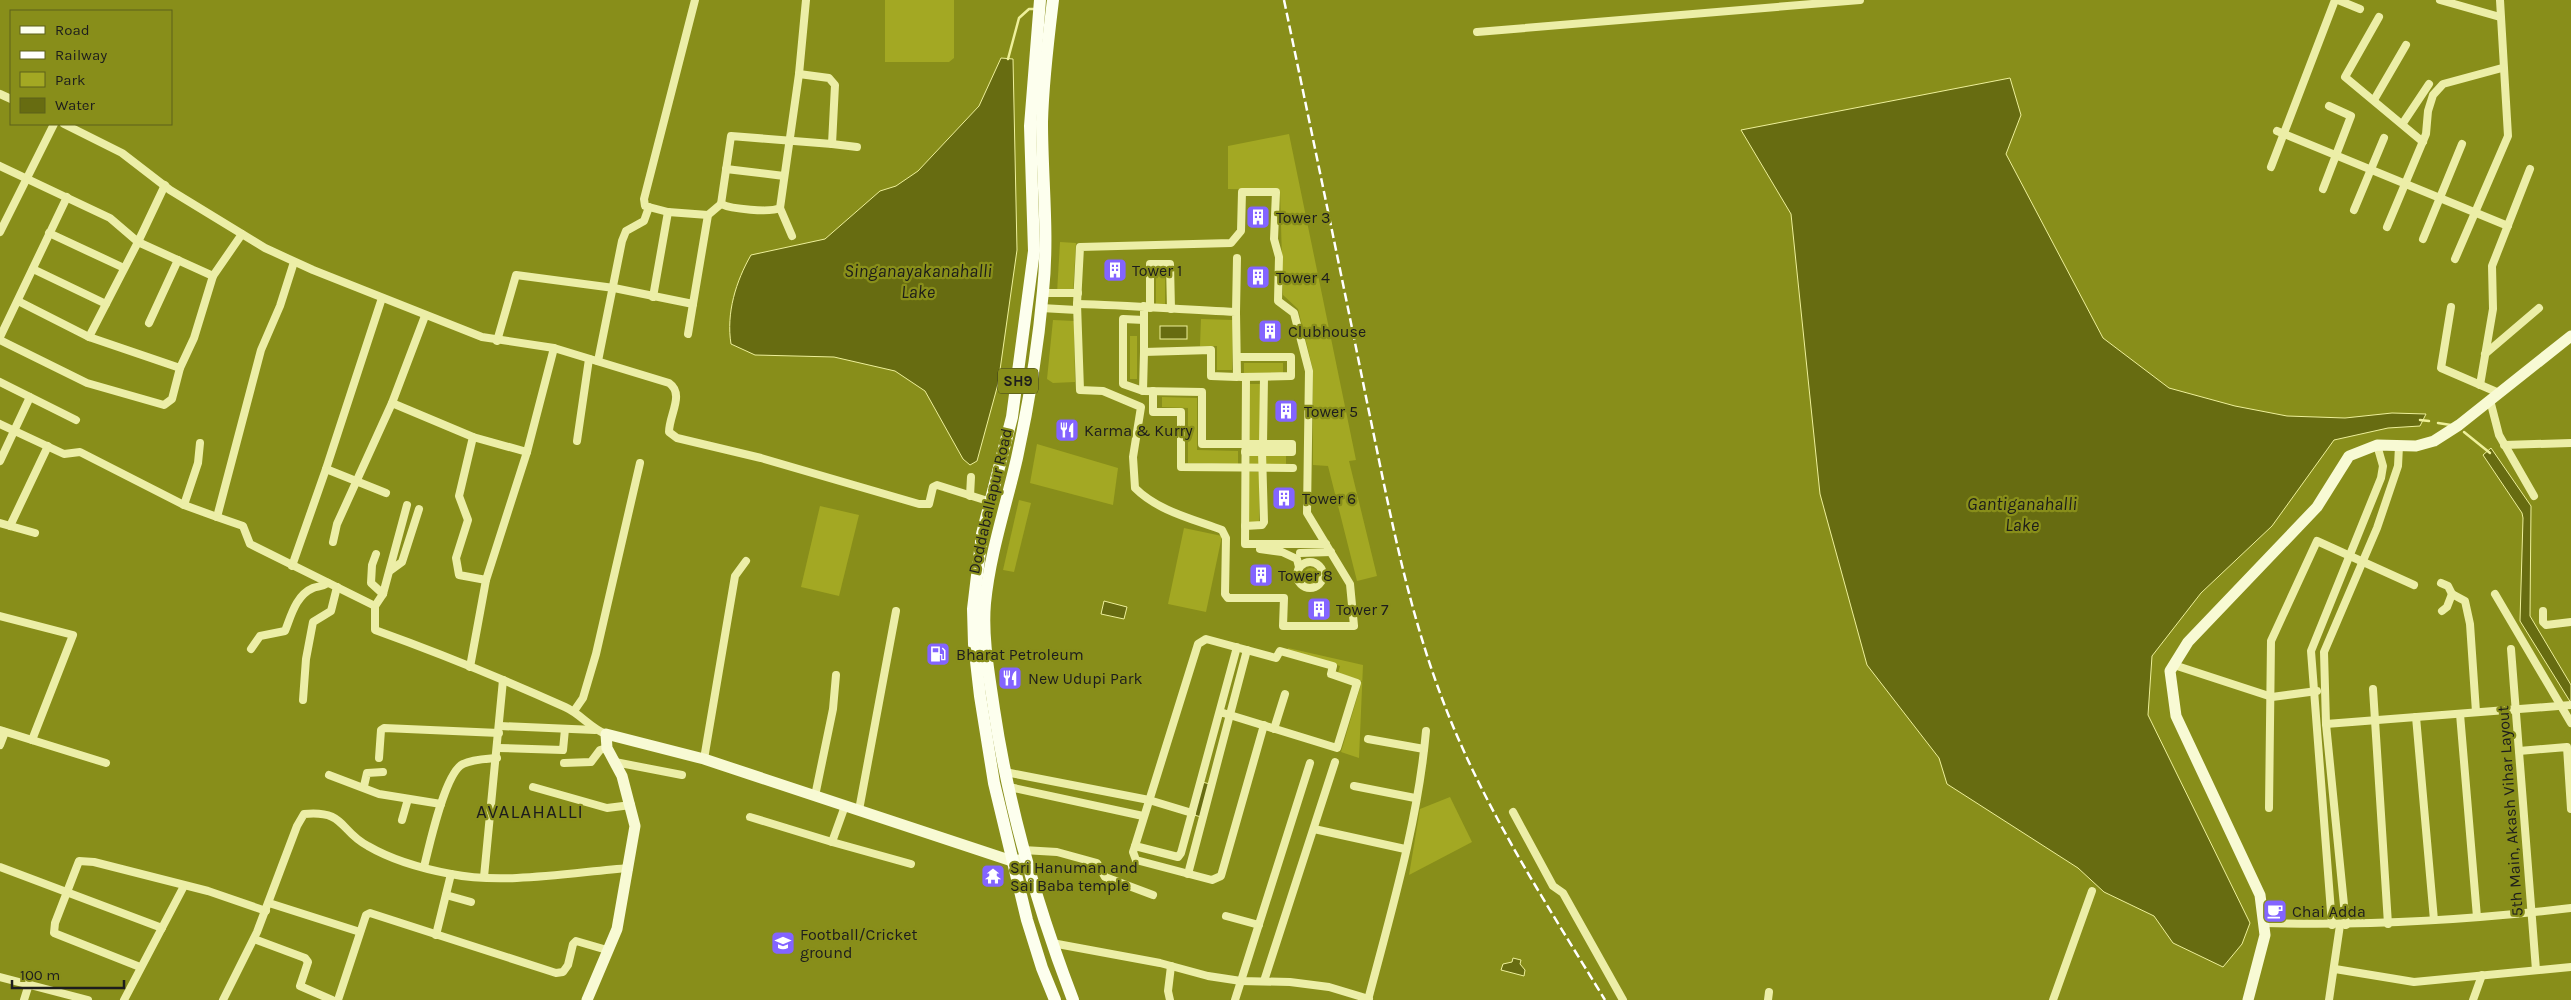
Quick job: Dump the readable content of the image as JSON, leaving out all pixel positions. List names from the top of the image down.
{
  "streets": {
    "main road": ["SH9", "Doddaballapur Road"],
    "street": ["5th Main, Akash Vihar Layout"]
  },
  "districts": ["AVALAHALLI"],
  "water": ["Singanayakanahalli Lake", "Gantiganahalli Lake"],
  "places": {
    "building": [
      "Tower 3",
      "Tower 1",
      "Tower 4",
      "Clubhouse",
      "Tower 5",
      "Tower 6",
      "Tower 8",
      "Tower 7"
    ],
    "restaurant": ["Karma & Kurry", "New Udupi Park"],
    "fuel station": ["Bharat Petroleum"],
    "temple": ["Sri Hanuman and Sai Baba temple"],
    "cafe": ["Chai Adda"],
    "school or university": ["Football/Cricket ground"]
  },
  "legend": [
    "Road",
    "Railway",
    "Park",
    "Water"
  ],
  "scale_bar": "100 m"
}
